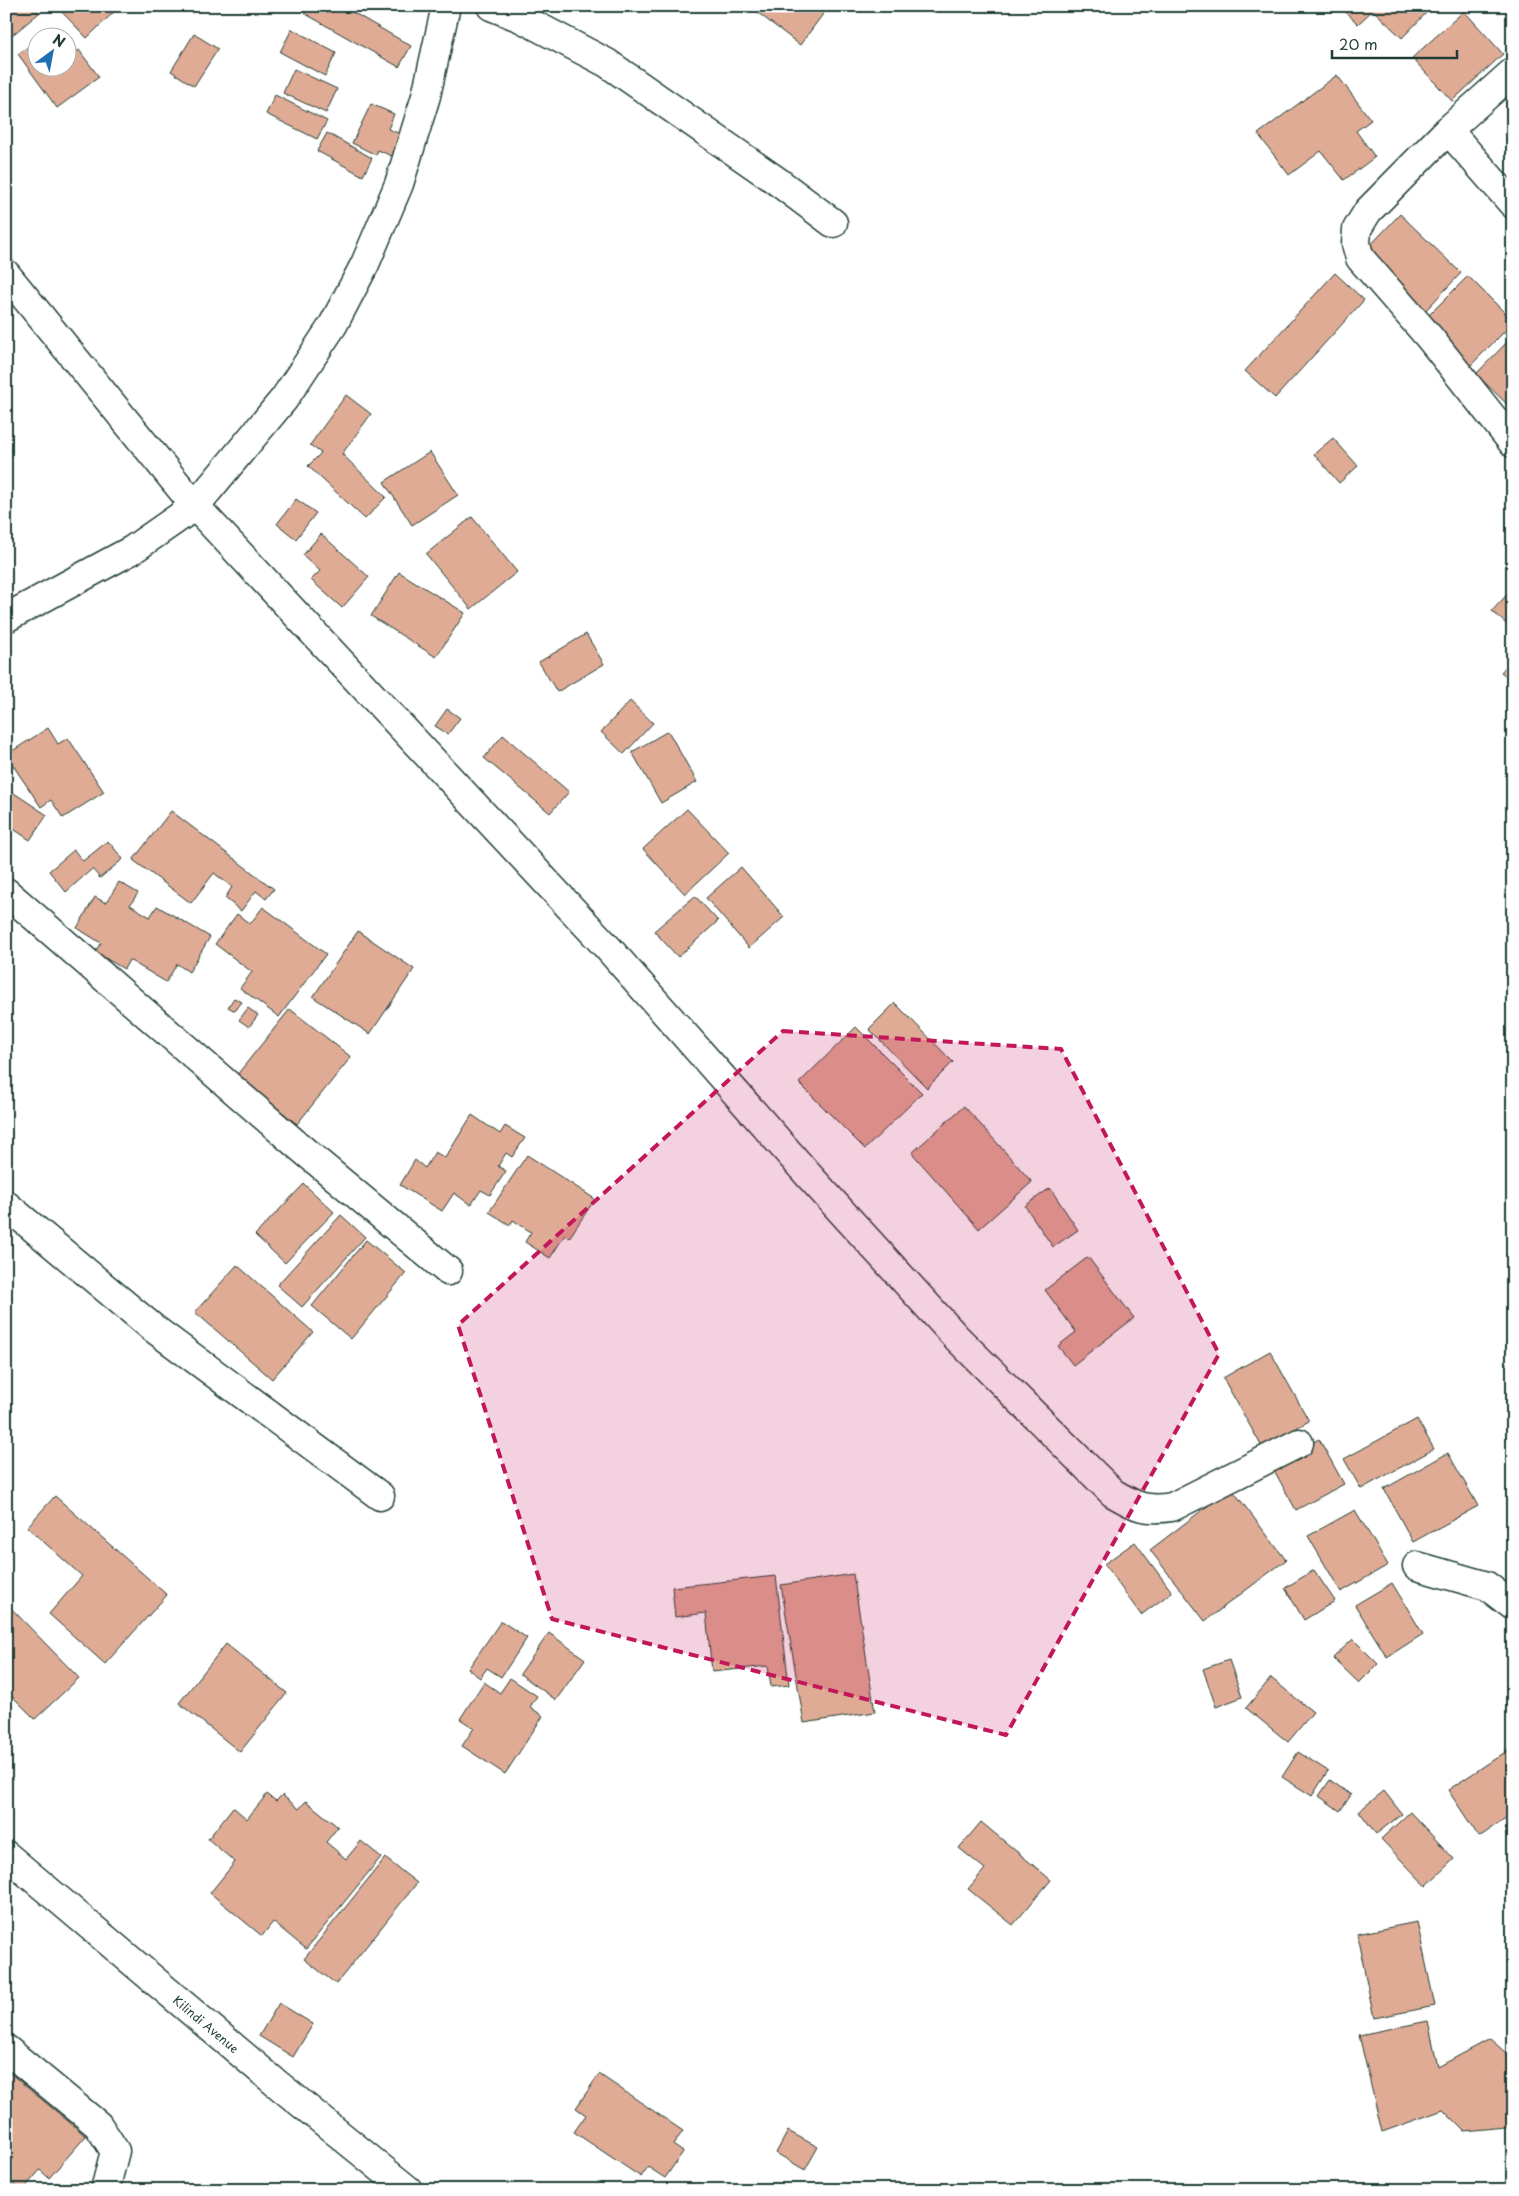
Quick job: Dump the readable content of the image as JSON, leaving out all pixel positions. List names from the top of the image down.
{
  "streets": {
    "street": ["Kilindi Avenue"]
  },
  "scale_bar": "20 m",
  "north": "top right"
}
